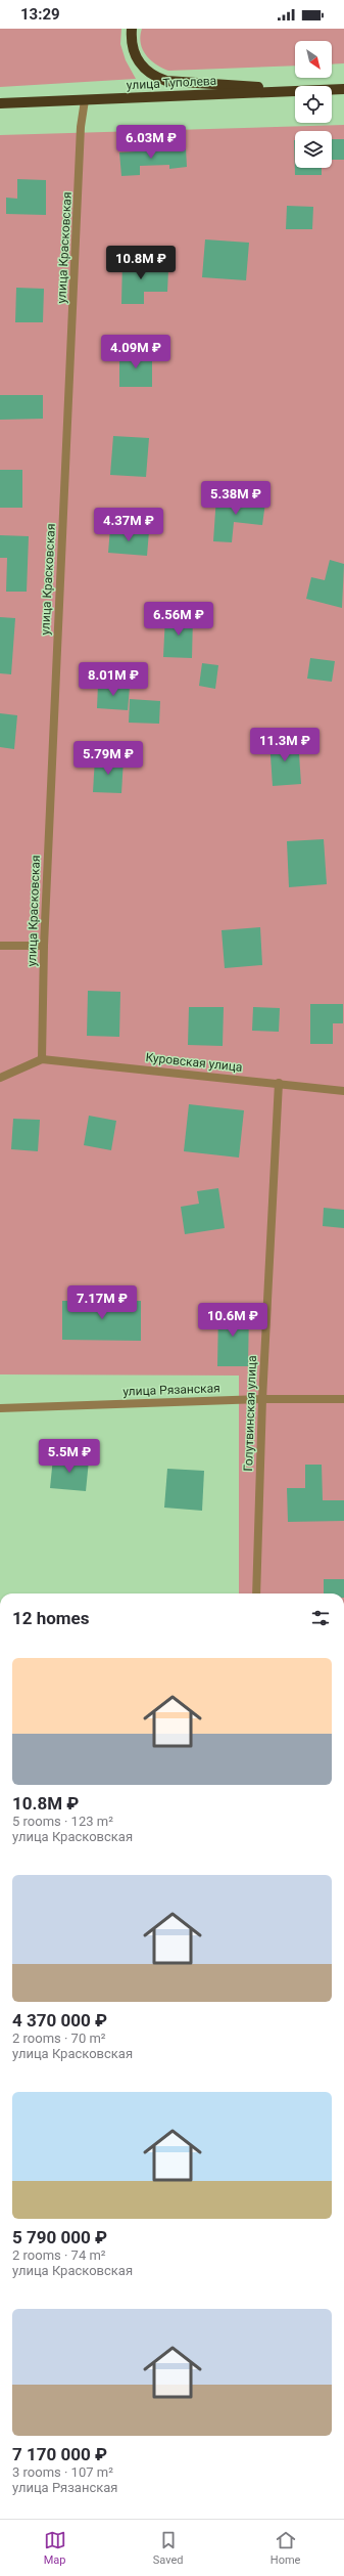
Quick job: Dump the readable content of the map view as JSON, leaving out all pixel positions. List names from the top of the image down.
{
  "streets": {
    "main road": ["улица Туполева"],
    "street": [
      "улица Красковская",
      "Куровская улица",
      "улица Рязанская",
      "Голутвинская улица"
    ]
  },
  "crossings": [
    ["улица Туполева", "улица Красковская"],
    ["улица Красковская", "Куровская улица"],
    ["Куровская улица", "Голутвинская улица"],
    ["улица Рязанская", "Голутвинская улица"]
  ],
  "north": "bottom right",
  "page": {
    "status": "13:29",
    "price": [
      "6.03M ₽",
      "10.8M ₽",
      "4.09M ₽",
      "5.38M ₽",
      "4.37M ₽",
      "6.56M ₽",
      "8.01M ₽",
      "11.3M ₽",
      "5.79M ₽",
      "7.17M ₽",
      "10.6M ₽",
      "5.5M ₽"
    ],
    "heading": "12 homes",
    "list": [
      {
        "name": "10.8M ₽",
        "note": "5 rooms · 123 m² · улица Красковская"
      },
      {
        "name": "4 370 000 ₽",
        "note": "2 rooms · 70 m² · улица Красковская"
      },
      {
        "name": "5 790 000 ₽",
        "note": "2 rooms · 74 m² · улица Красковская"
      },
      {
        "name": "7 170 000 ₽",
        "note": "3 rooms · 107 m² · улица Рязанская"
      }
    ],
    "tabs": ["Map", "Saved", "Home"]
  }
}
